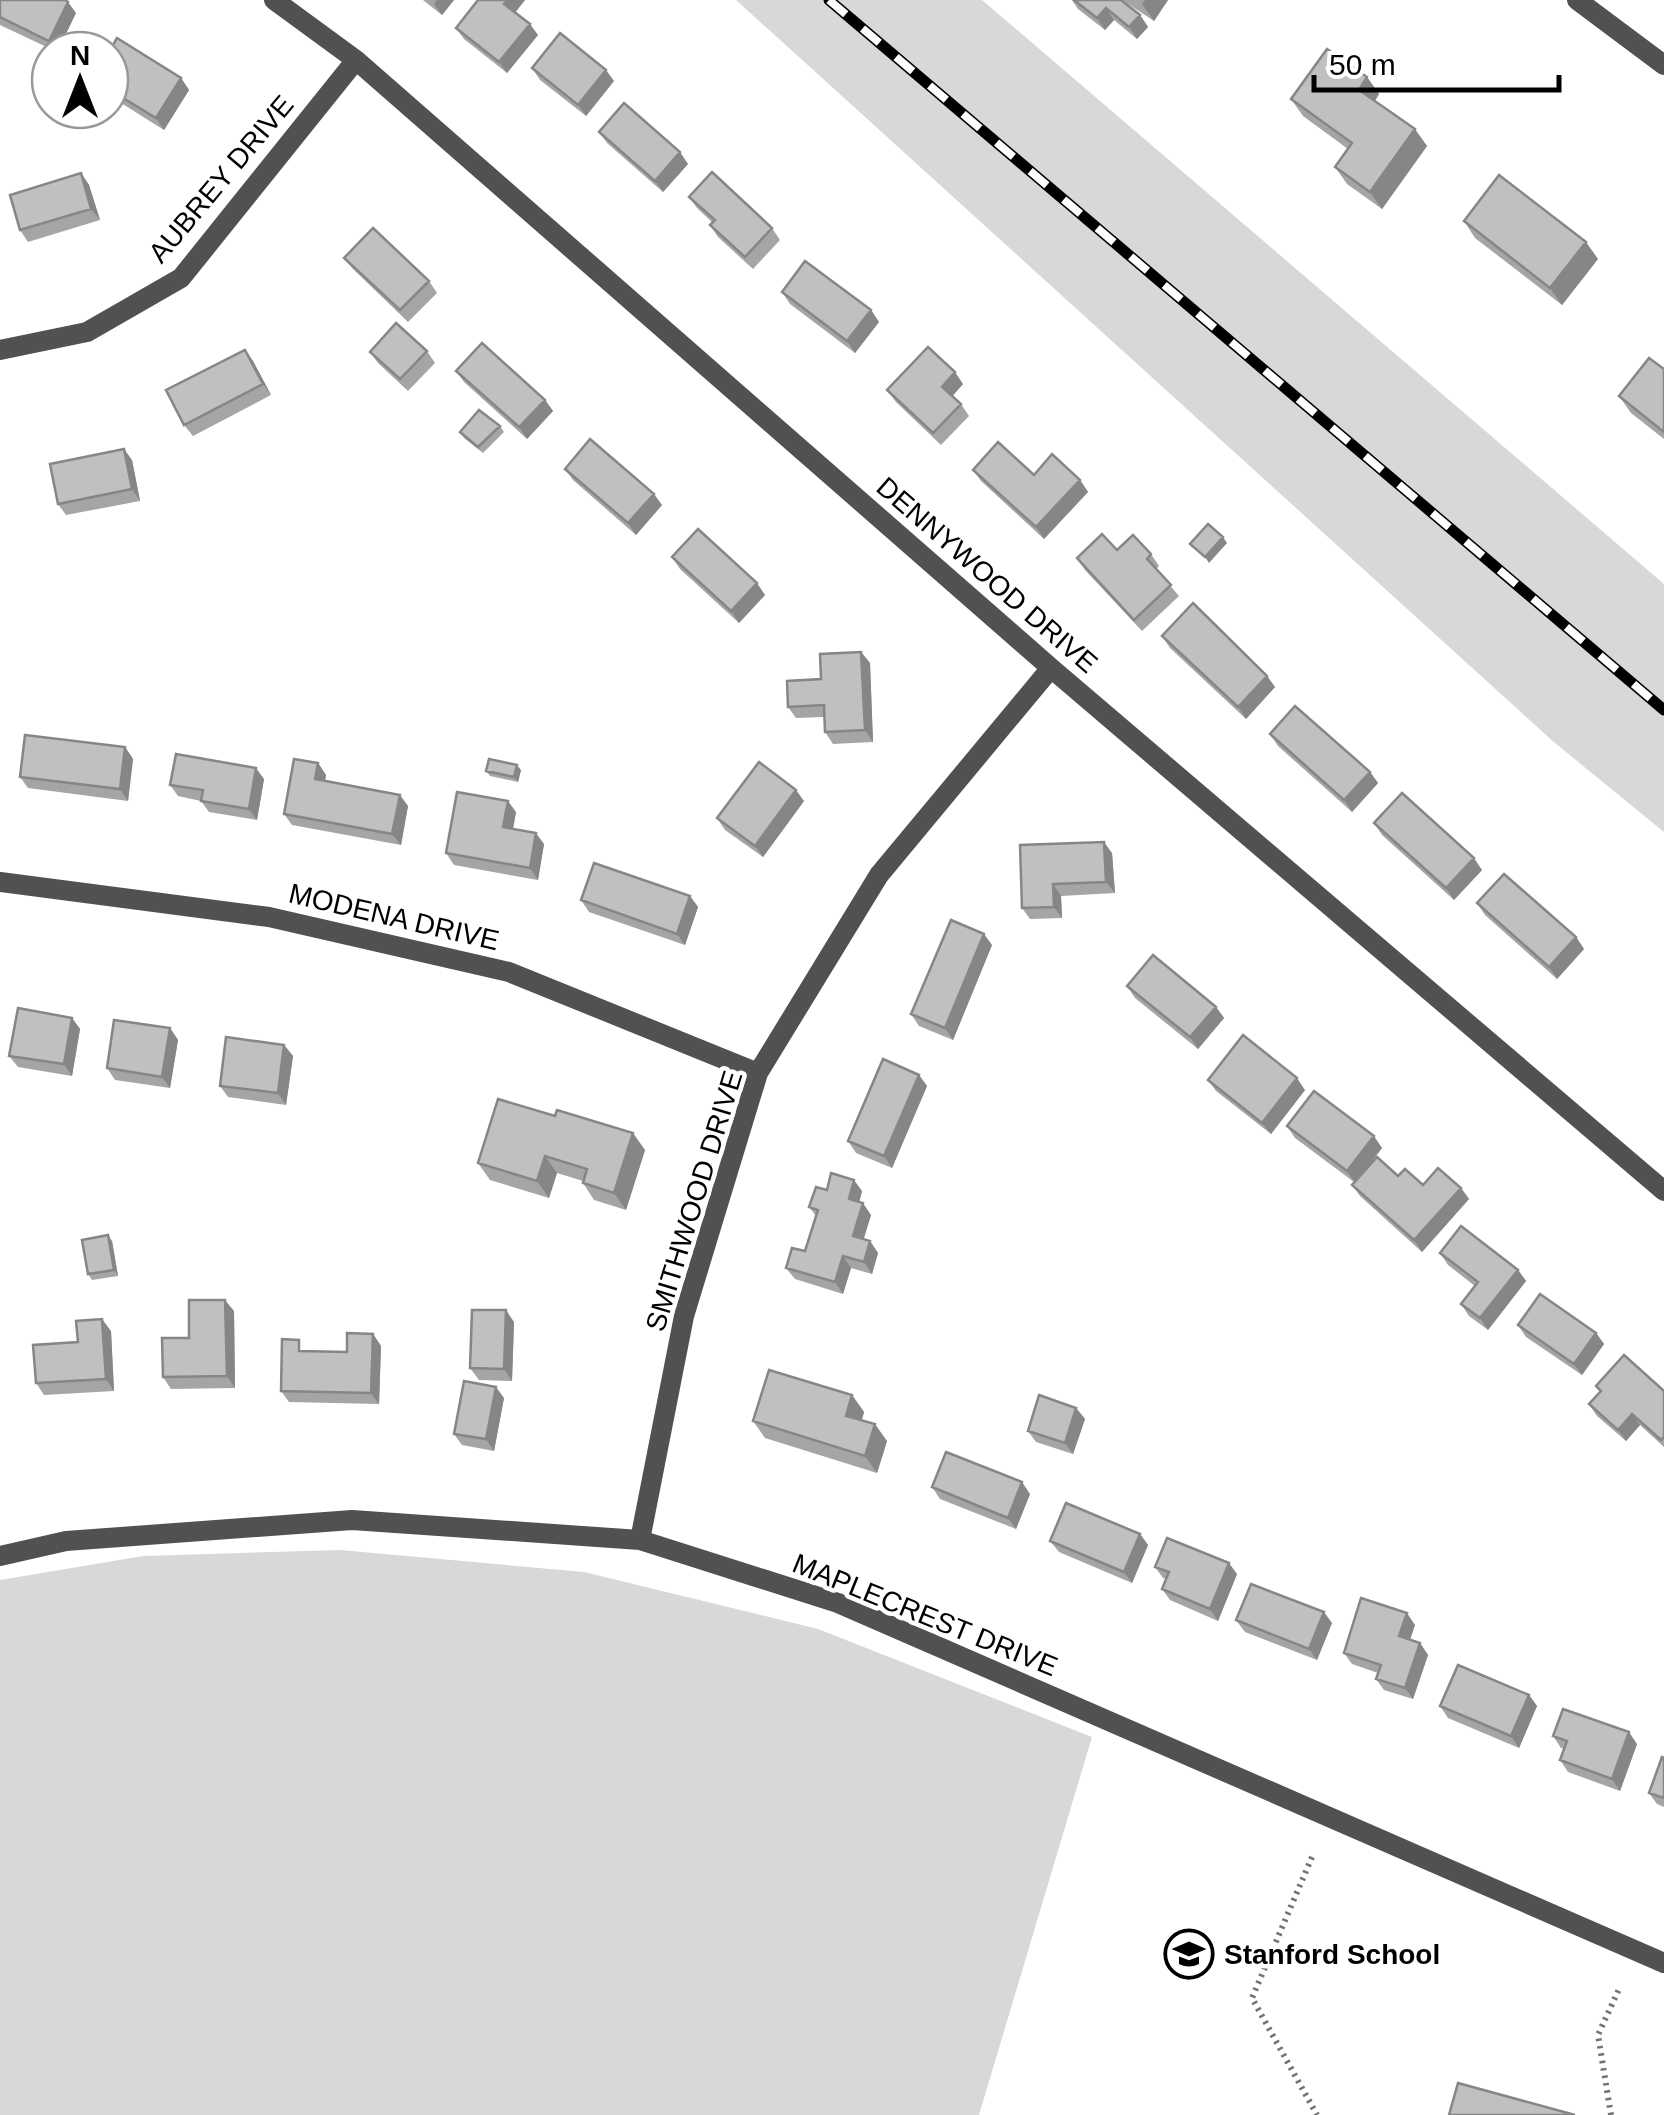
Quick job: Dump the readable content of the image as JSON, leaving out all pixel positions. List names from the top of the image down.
{
  "streets": {
    "street": [
      "AUBREY DRIVE",
      "DENNYWOOD DRIVE",
      "MODENA DRIVE",
      "SMITHWOOD DRIVE",
      "MAPLECREST DRIVE"
    ]
  },
  "crossings": [
    ["AUBREY DRIVE", "DENNYWOOD DRIVE"],
    ["DENNYWOOD DRIVE", "SMITHWOOD DRIVE"],
    ["MODENA DRIVE", "SMITHWOOD DRIVE"],
    ["SMITHWOOD DRIVE", "MAPLECREST DRIVE"]
  ],
  "places": {
    "school or university": ["Stanford School"]
  },
  "scale_bar": "50 m",
  "north": "top"
}
